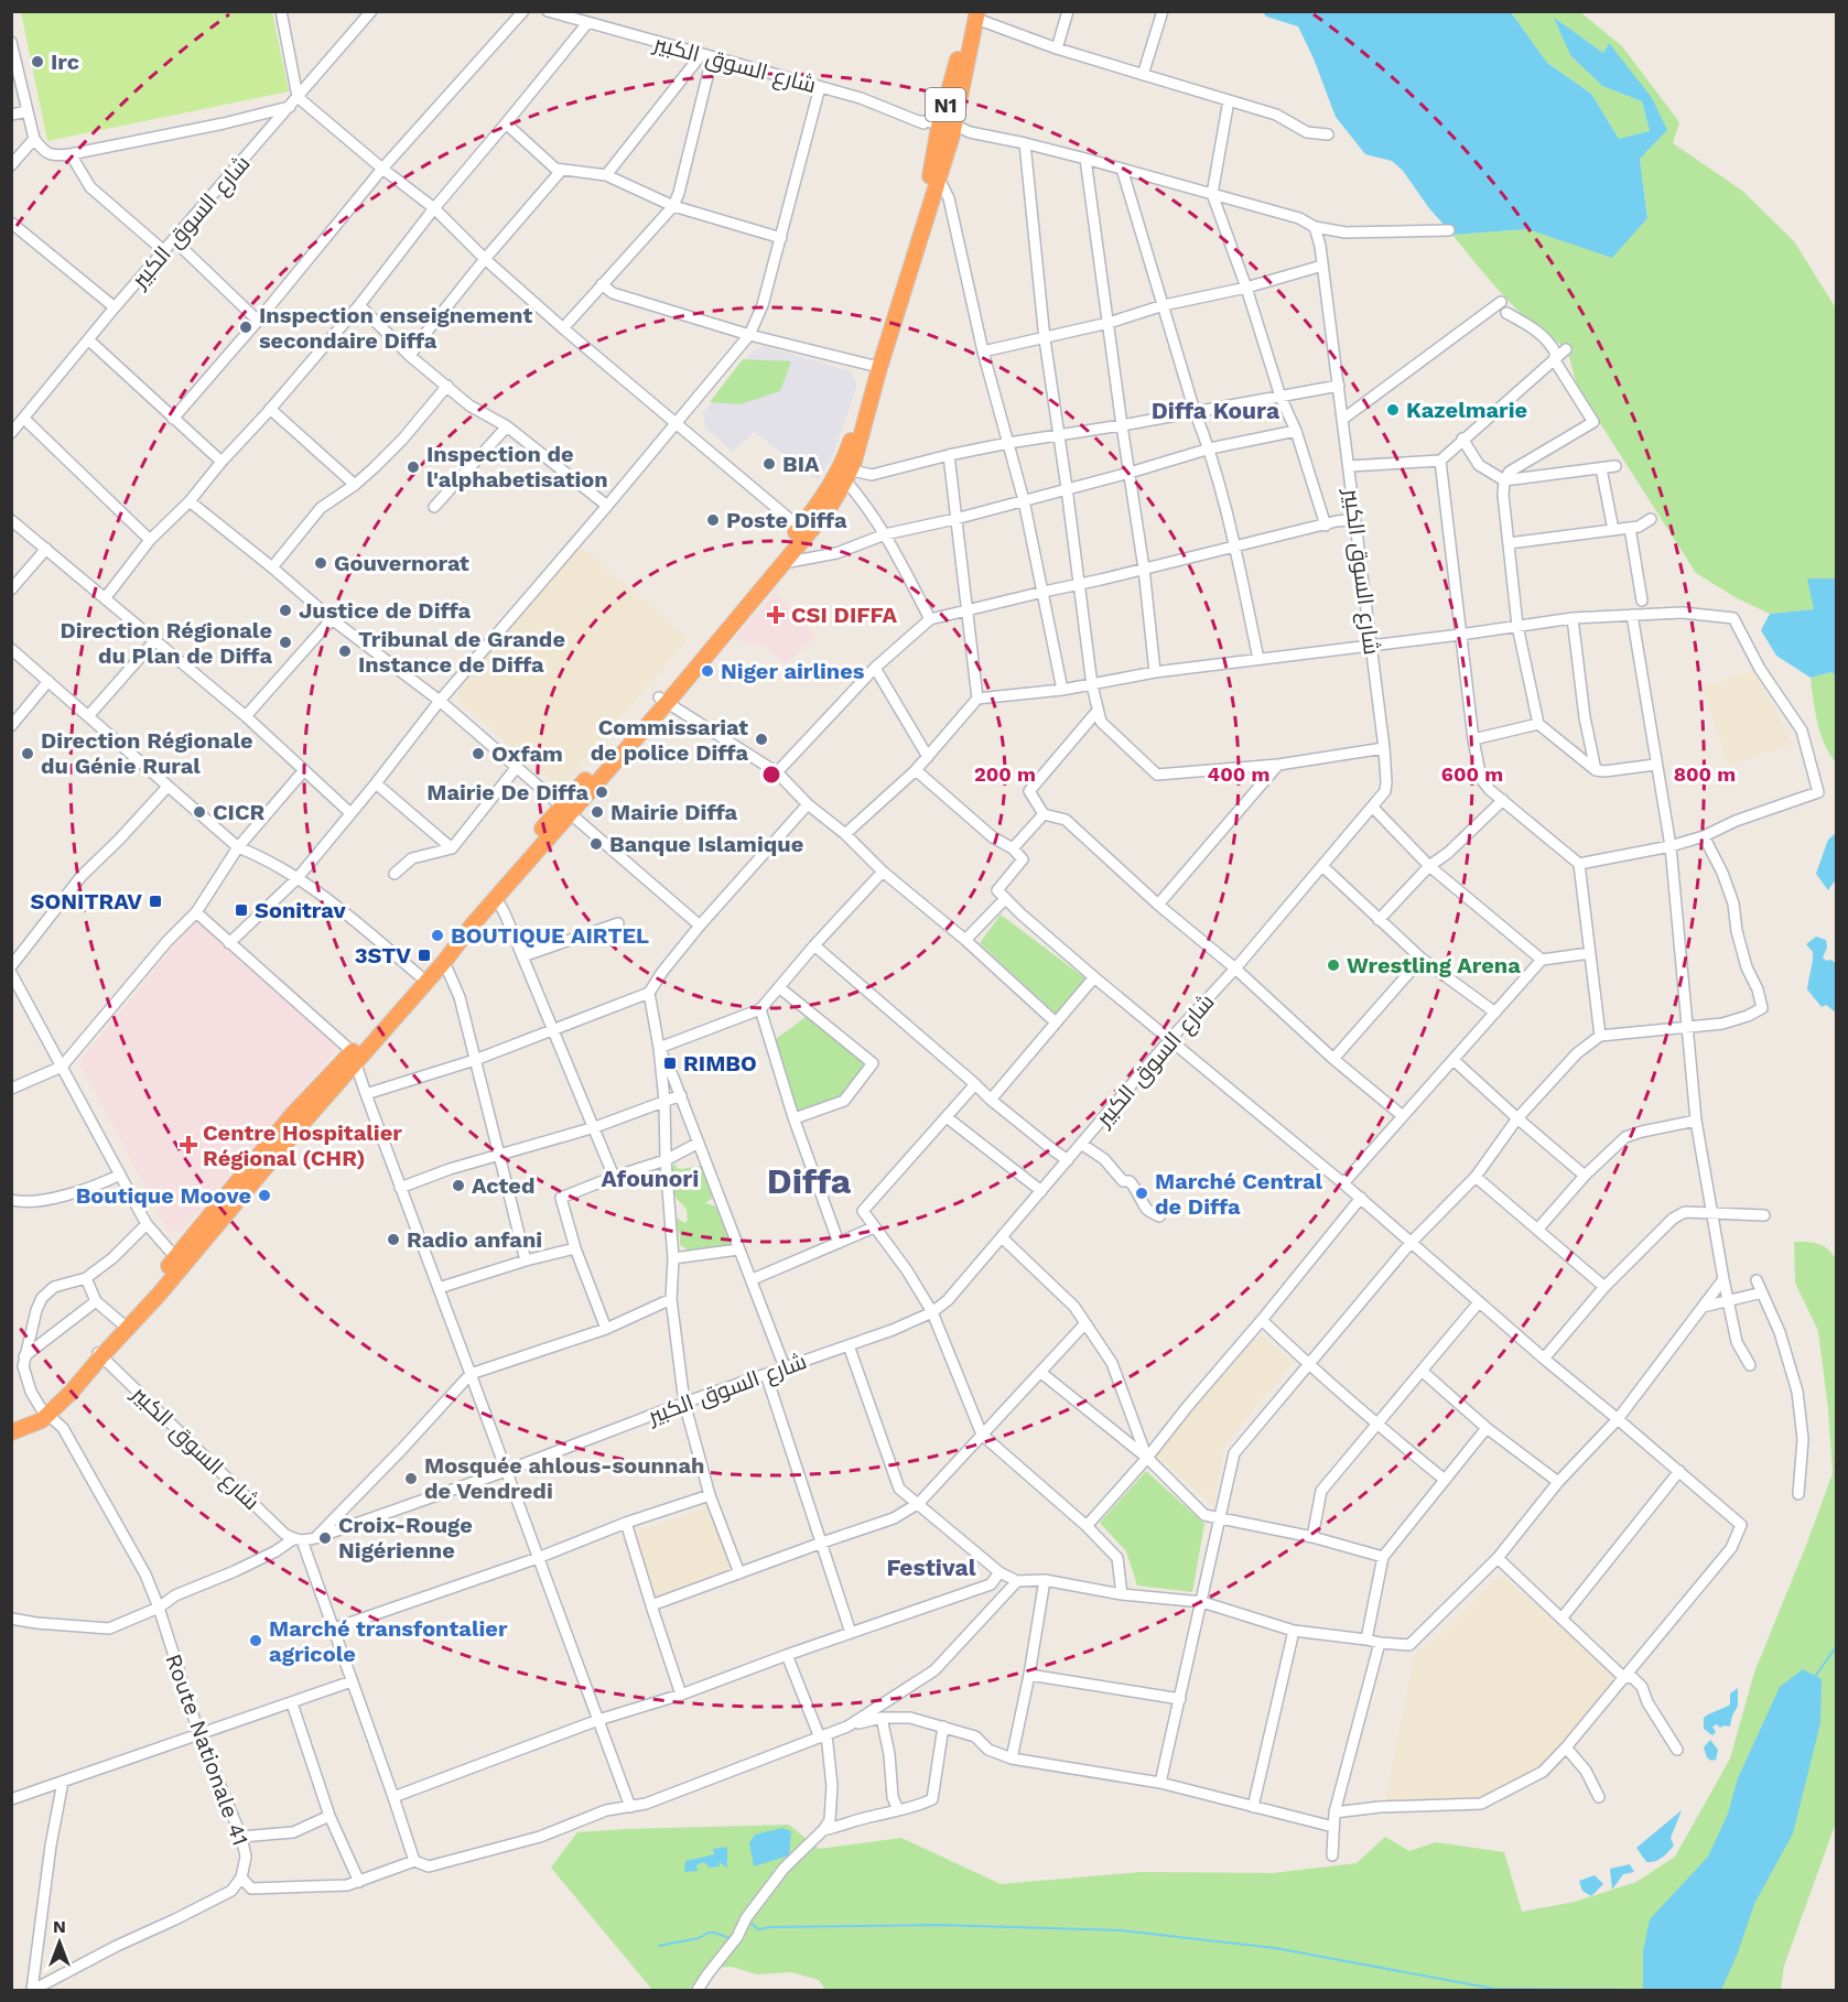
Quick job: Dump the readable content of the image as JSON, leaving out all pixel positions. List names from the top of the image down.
{
  "streets": {
    "highway": ["N1"],
    "street": ["شارع السوق الكبير", "Route Nationale 41"]
  },
  "crossings": [
    ["شارع السوق الكبير", "N1"]
  ],
  "districts": [
    "Diffa Koura",
    "Afounori",
    "Diffa",
    "Festival"
  ],
  "places": {
    "other": [
      "Irc",
      "Inspection enseignement secondaire Diffa",
      "Kazelmarie",
      "BIA",
      "Inspection de l'alphabetisation",
      "Poste Diffa",
      "Gouvernorat",
      "Justice de Diffa",
      "Direction Régionale du Plan de Diffa",
      "Tribunal de Grande Instance de Diffa",
      "Niger airlines",
      "Commissariat de police Diffa",
      "Direction Régionale du Génie Rural",
      "Oxfam",
      "Mairie De Diffa",
      "CICR",
      "Mairie Diffa",
      "Banque Islamique",
      "BOUTIQUE AIRTEL",
      "Wrestling Arena",
      "Acted",
      "Marché Central de Diffa",
      "Boutique Moove",
      "Radio anfani",
      "Mosquée ahlous-sounnah de Vendredi",
      "Croix-Rouge Nigérienne",
      "Marché transfontalier agricole"
    ],
    "health": ["CSI DIFFA", "Centre Hospitalier Régional (CHR)"],
    "transit": [
      "SONITRAV",
      "Sonitrav",
      "3STV",
      "RIMBO"
    ]
  },
  "north": "top",
  "rings": [
    "200 m",
    "400 m",
    "600 m",
    "800 m"
  ]
}
